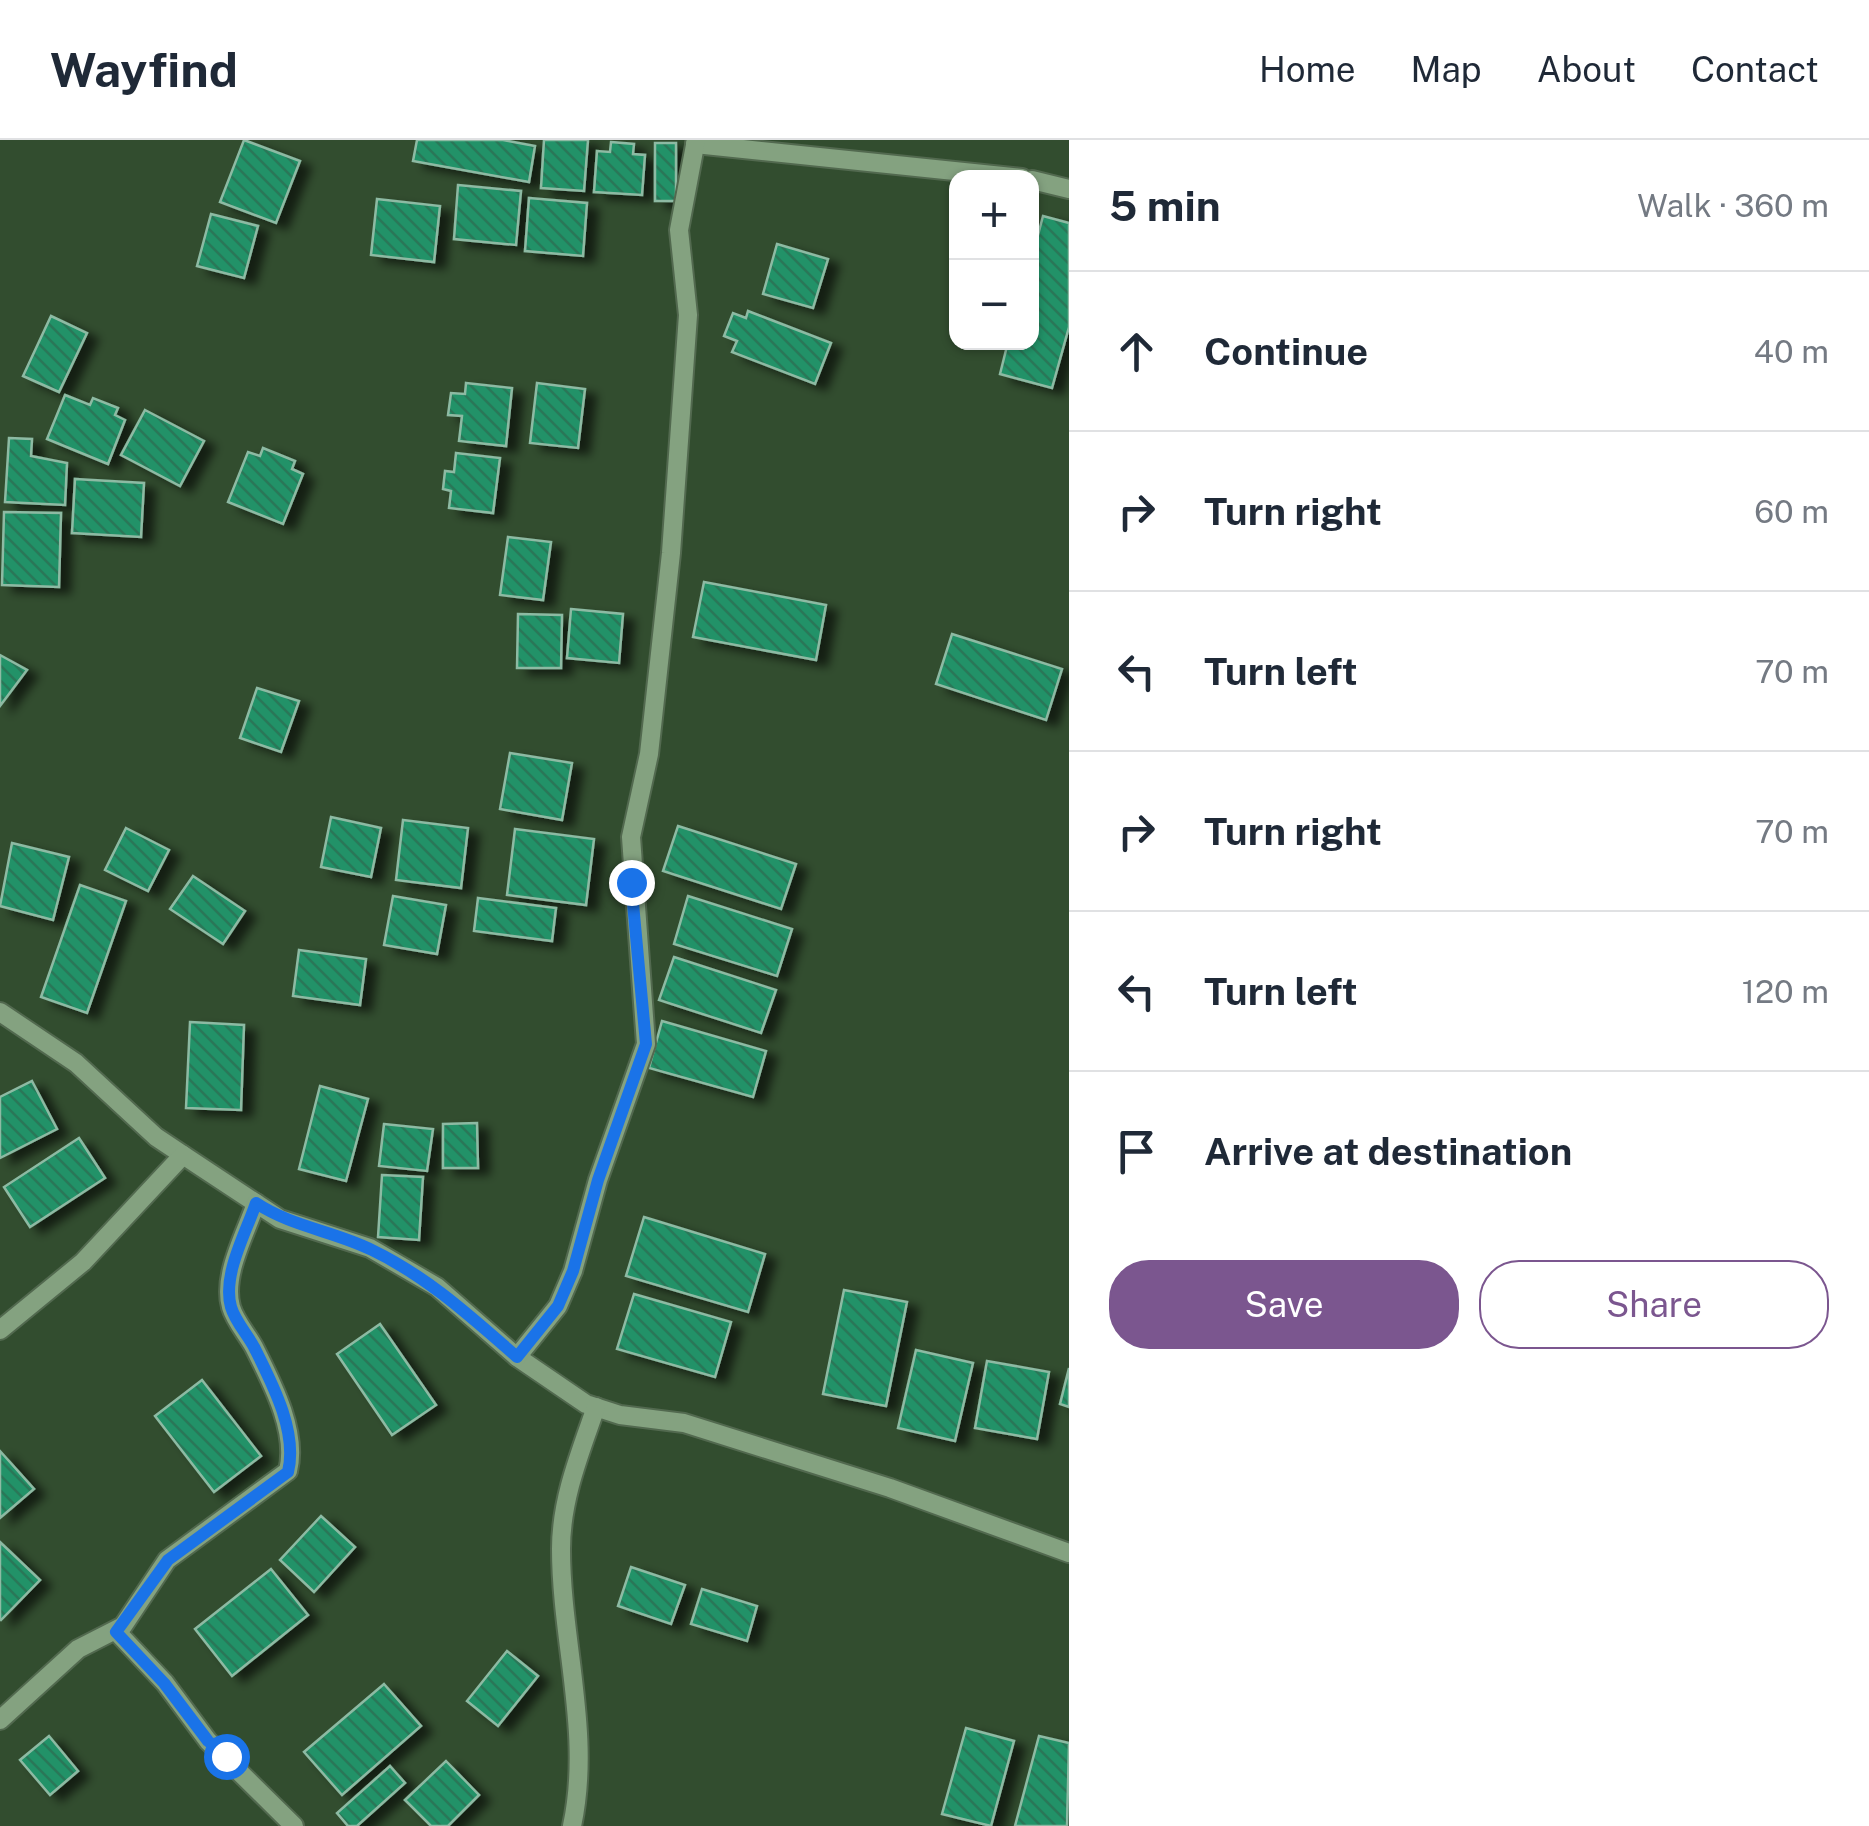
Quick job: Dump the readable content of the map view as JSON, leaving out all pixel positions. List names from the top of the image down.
{
  "page": {
    "header": "Wayfind",
    "nav": [
      "Home",
      "Map",
      "About",
      "Contact"
    ],
    "heading": ["5 min", "Walk · 360 m"],
    "map_buttons": ["+", "−"],
    "list": [
      ["Continue", "40 m"],
      ["Turn right", "60 m"],
      ["Turn left", "70 m"],
      ["Turn right", "70 m"],
      ["Turn left", "120 m"],
      "Arrive at destination"
    ],
    "buttons": ["Save", "Share"]
  }
}
